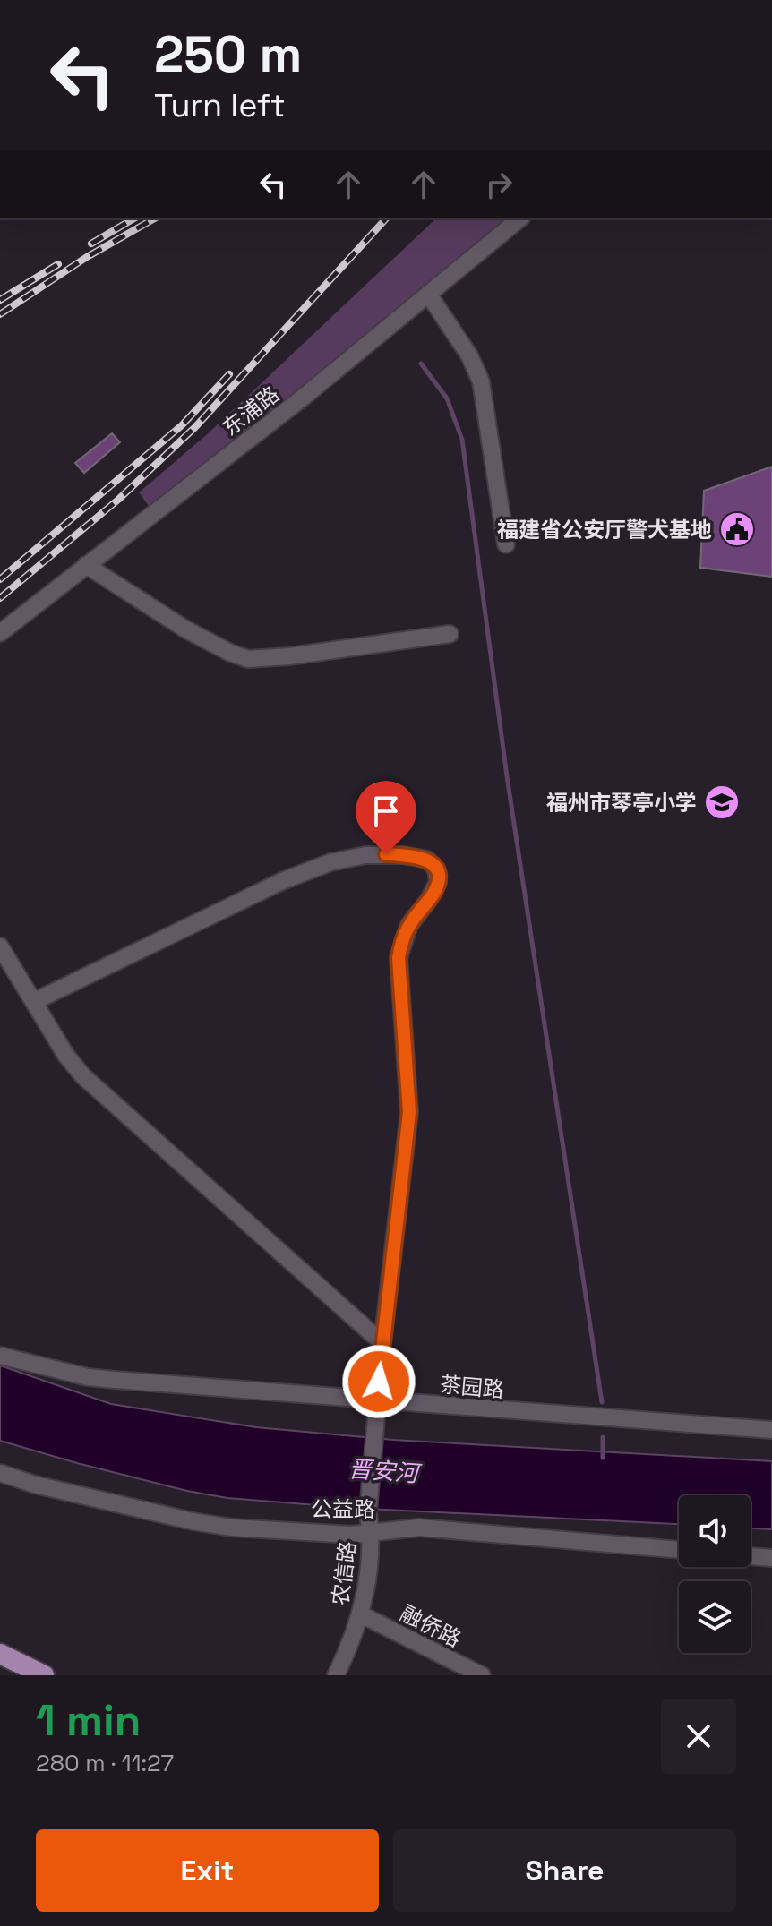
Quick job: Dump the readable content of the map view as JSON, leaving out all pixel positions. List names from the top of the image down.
{
  "streets": {
    "street": [
      "东浦路",
      "茶园路",
      "公益路",
      "农信路",
      "融侨路"
    ]
  },
  "crossings": [
    ["茶园路", "农信路"],
    ["公益路", "农信路"],
    ["农信路", "融侨路"]
  ],
  "water": ["晋安河"],
  "places": {
    "public building": ["福建省公安厅警犬基地"],
    "school or university": ["福州市琴亭小学"]
  },
  "page": {
    "turn": ["250 m", "Turn left"],
    "heading": ["1 min", "280 m · 11:27"],
    "buttons": ["Exit", "Share"]
  }
}
